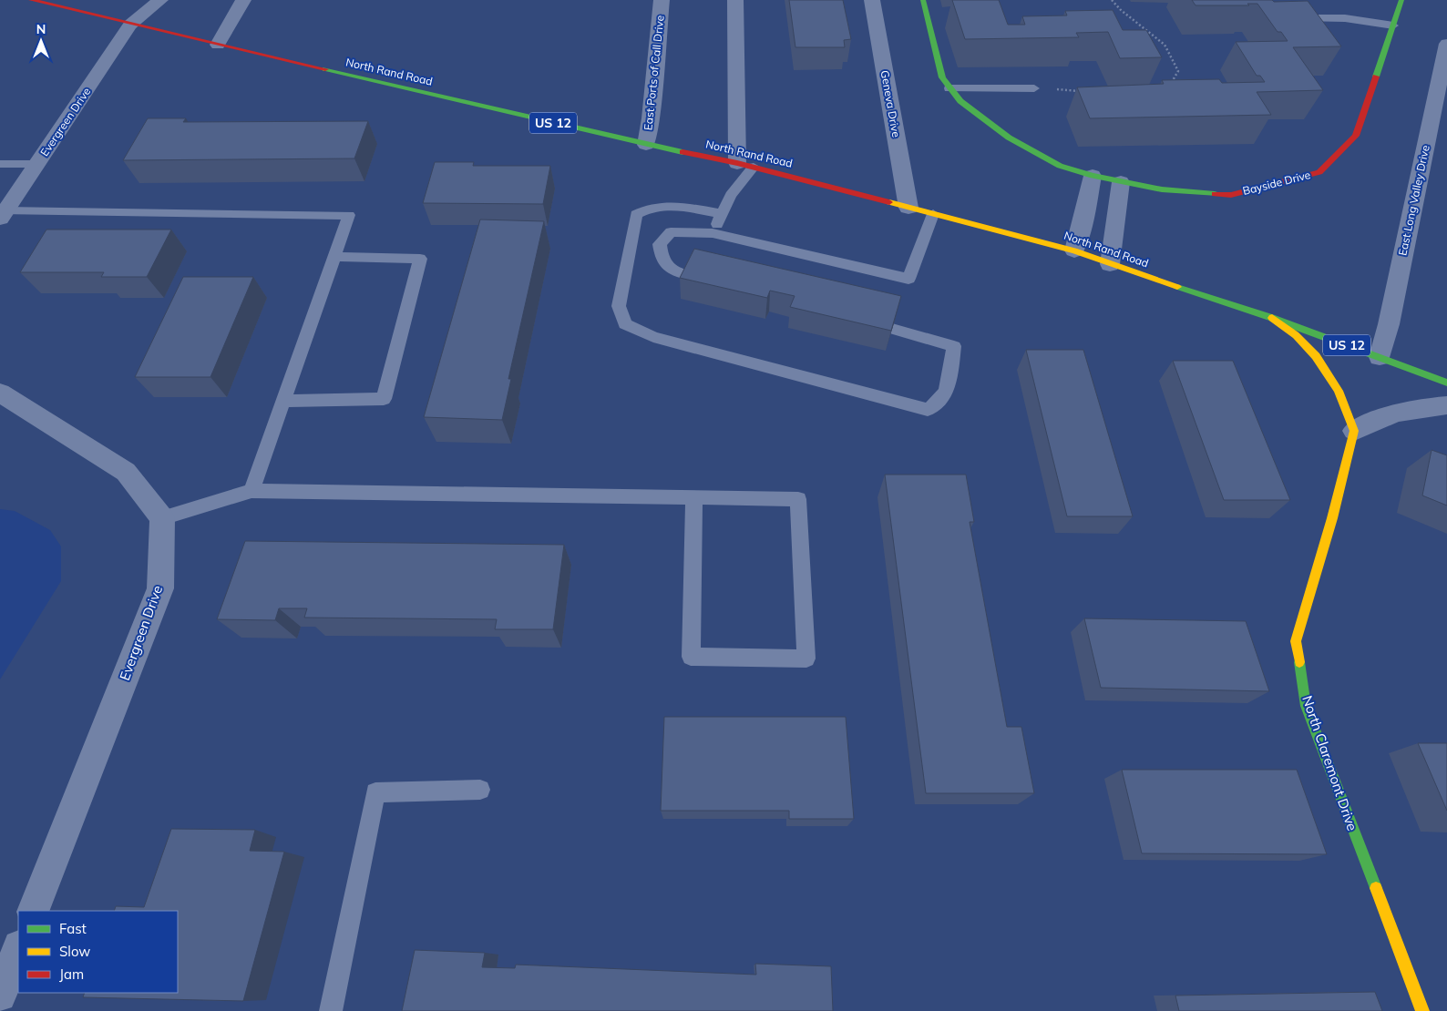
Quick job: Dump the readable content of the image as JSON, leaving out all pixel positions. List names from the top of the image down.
{
  "streets": {
    "street": [
      "North Rand Road",
      "East Ports of Call Drive",
      "Geneva Drive",
      "Evergreen Drive",
      "US 12",
      "Bayside Drive",
      "East Long Valley Drive",
      "North Claremont Drive"
    ]
  },
  "crossings": [
    ["North Rand Road", "East Ports of Call Drive"],
    ["North Rand Road", "Geneva Drive"],
    ["North Rand Road", "Evergreen Drive"],
    ["North Rand Road", "East Long Valley Drive"]
  ],
  "legend": ["Fast", "Slow", "Jam"],
  "north": "top"
}
